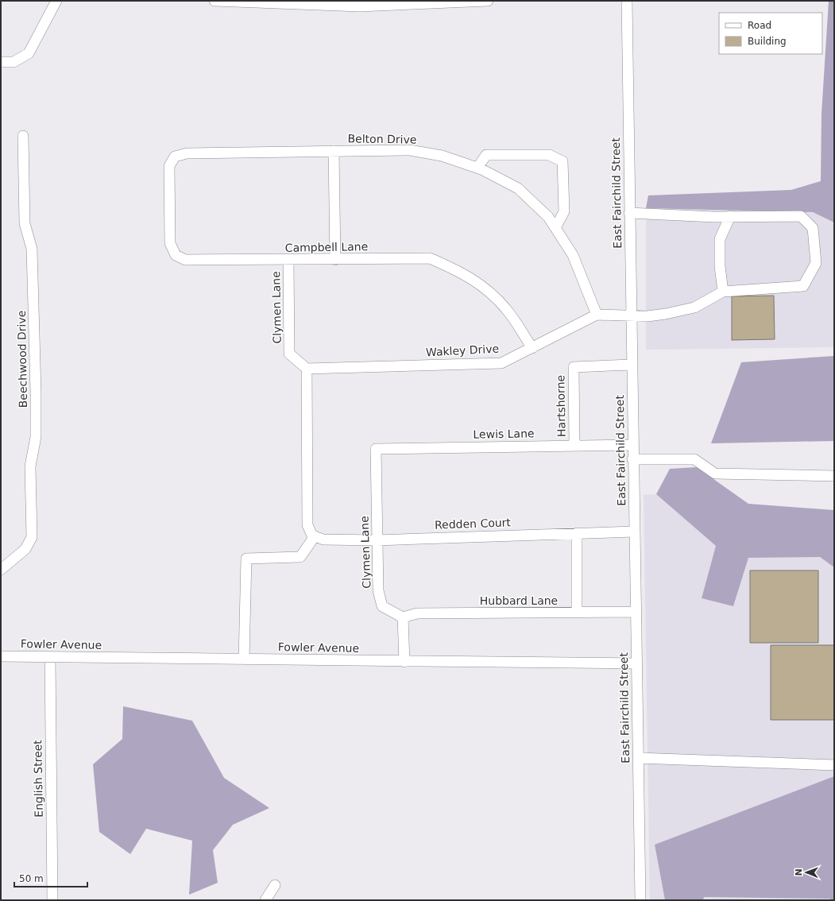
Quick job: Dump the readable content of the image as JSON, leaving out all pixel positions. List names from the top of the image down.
{
  "streets": {
    "street": [
      "Belton Drive",
      "East Fairchild Street",
      "Campbell Lane",
      "Clymen Lane",
      "Wakley Drive",
      "Beechwood Drive",
      "Hartshorne",
      "Lewis Lane",
      "Redden Court",
      "Hubbard Lane",
      "Fowler Avenue",
      "English Street"
    ]
  },
  "crossings": [
    ["Belton Drive", "Campbell Lane"],
    ["Belton Drive", "Wakley Drive"],
    ["East Fairchild Street", "Wakley Drive"],
    ["East Fairchild Street", "Hartshorne"],
    ["East Fairchild Street", "Lewis Lane"],
    ["East Fairchild Street", "Redden Court"],
    ["East Fairchild Street", "Hubbard Lane"],
    ["East Fairchild Street", "Fowler Avenue"],
    ["Campbell Lane", "Clymen Lane"],
    ["Campbell Lane", "Wakley Drive"],
    ["Clymen Lane", "Wakley Drive"],
    ["Clymen Lane", "Lewis Lane"],
    ["Clymen Lane", "Redden Court"],
    ["Clymen Lane", "Hubbard Lane"],
    ["Hartshorne", "Lewis Lane"],
    ["Fowler Avenue", "English Street"]
  ],
  "legend": ["Road", "Building"],
  "scale_bar": "50 m",
  "north": "left"
}
